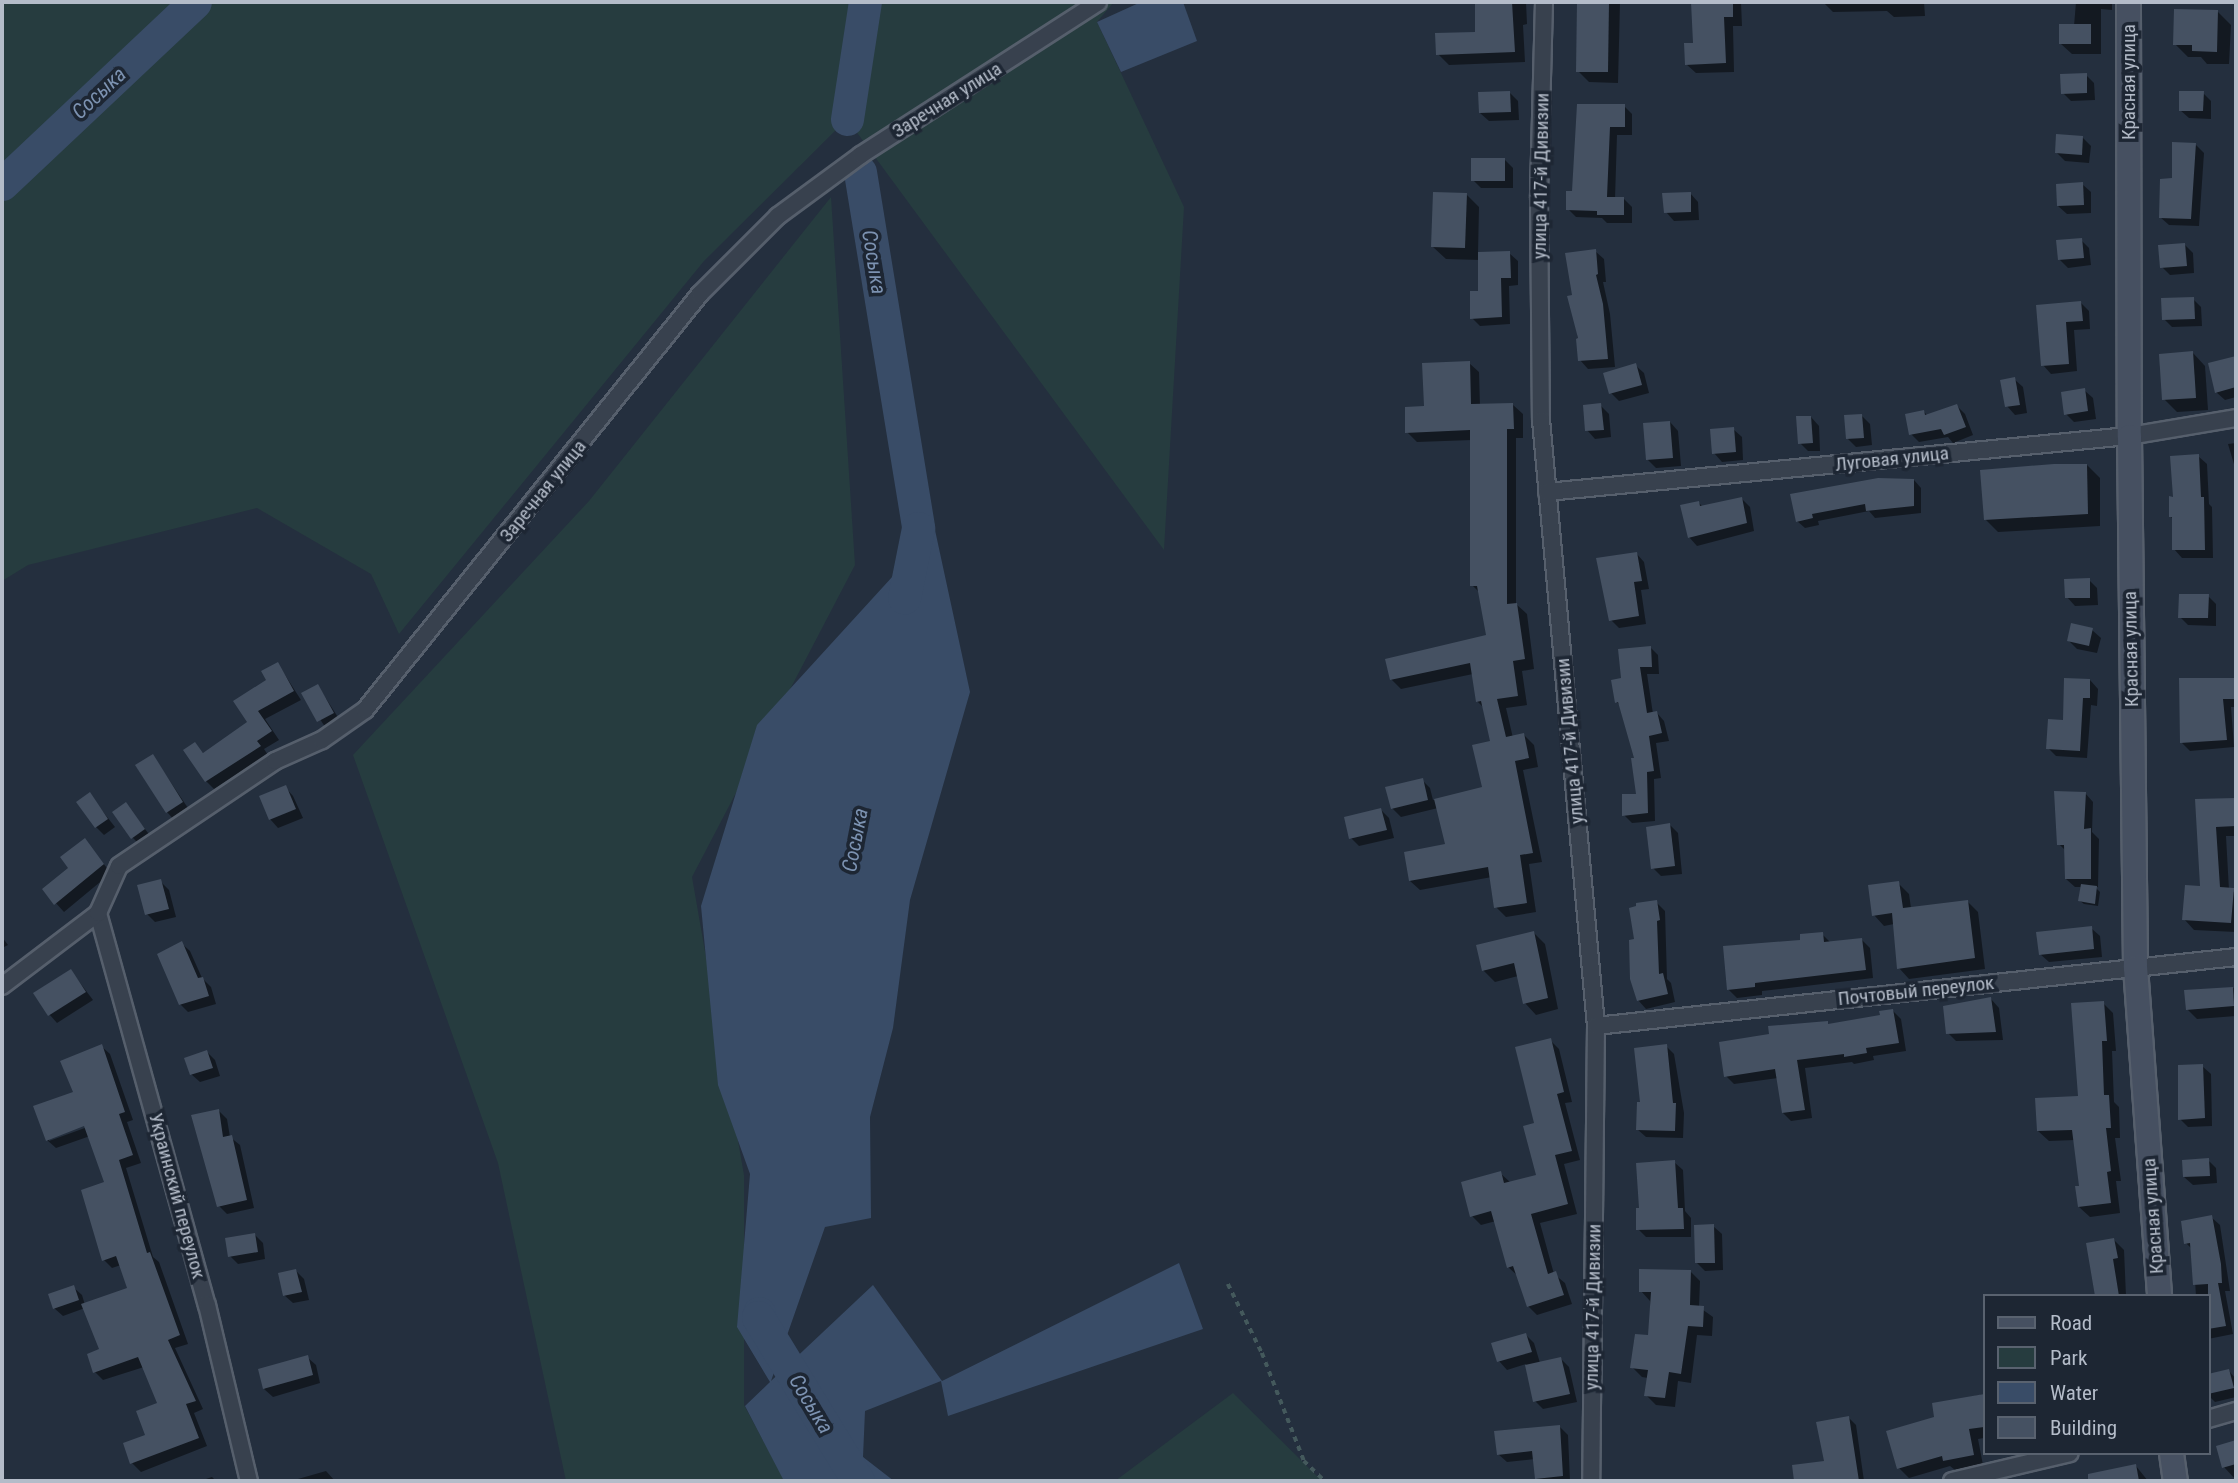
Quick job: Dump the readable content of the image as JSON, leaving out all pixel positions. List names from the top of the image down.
{
  "streets": {
    "street": [
      "Красная улица",
      "Заречная улица",
      "улица 417-й Дивизии",
      "Луговая улица",
      "Почтовый переулок",
      "Украинский переулок"
    ]
  },
  "crossings": [
    ["Красная улица", "Луговая улица"],
    ["Красная улица", "Почтовый переулок"],
    ["Заречная улица", "Украинский переулок"],
    ["улица 417-й Дивизии", "Луговая улица"],
    ["улица 417-й Дивизии", "Почтовый переулок"]
  ],
  "water": ["Сосыка"],
  "legend": [
    "Road",
    "Park",
    "Water",
    "Building"
  ]
}
